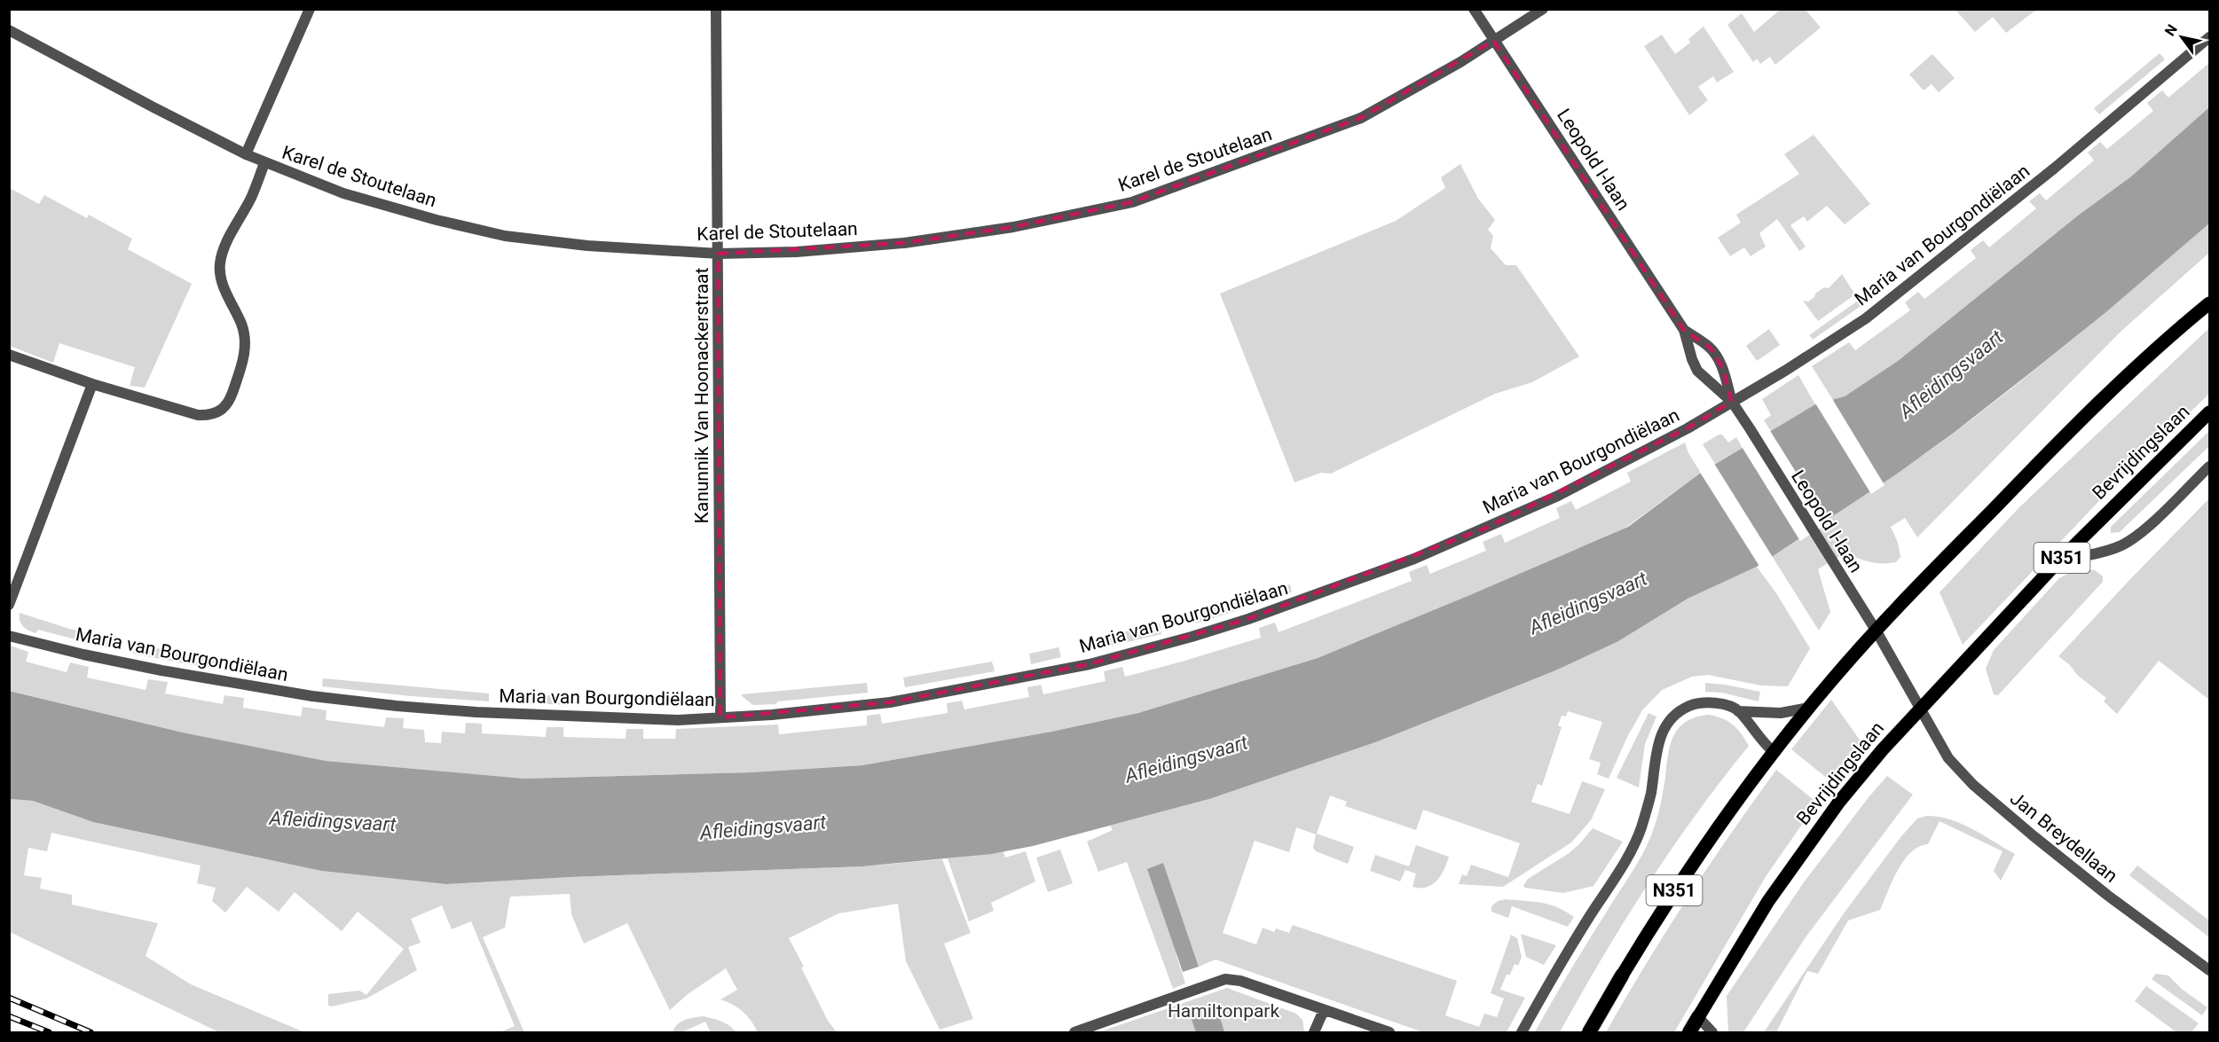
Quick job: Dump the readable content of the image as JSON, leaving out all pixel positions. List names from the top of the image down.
{
  "streets": {
    "highway": ["Bevrijdingslaan", "N351"],
    "street": [
      "Karel de Stoutelaan",
      "Leopold I-laan",
      "Maria van Bourgondiëlaan",
      "Kanunnik Van Hoonackerstraat",
      "Jan Breydellaan"
    ]
  },
  "crossings": [
    ["Karel de Stoutelaan", "Leopold I-laan"],
    ["Karel de Stoutelaan", "Kanunnik Van Hoonackerstraat"],
    ["Leopold I-laan", "Maria van Bourgondiëlaan"],
    ["Leopold I-laan", "Bevrijdingslaan"],
    ["Leopold I-laan", "N351"],
    ["Leopold I-laan", "Jan Breydellaan"],
    ["Maria van Bourgondiëlaan", "Kanunnik Van Hoonackerstraat"],
    ["Bevrijdingslaan", "Jan Breydellaan"]
  ],
  "water": ["Afleidingsvaart"],
  "parks": ["Hamiltonpark"],
  "north": "top left"
}
